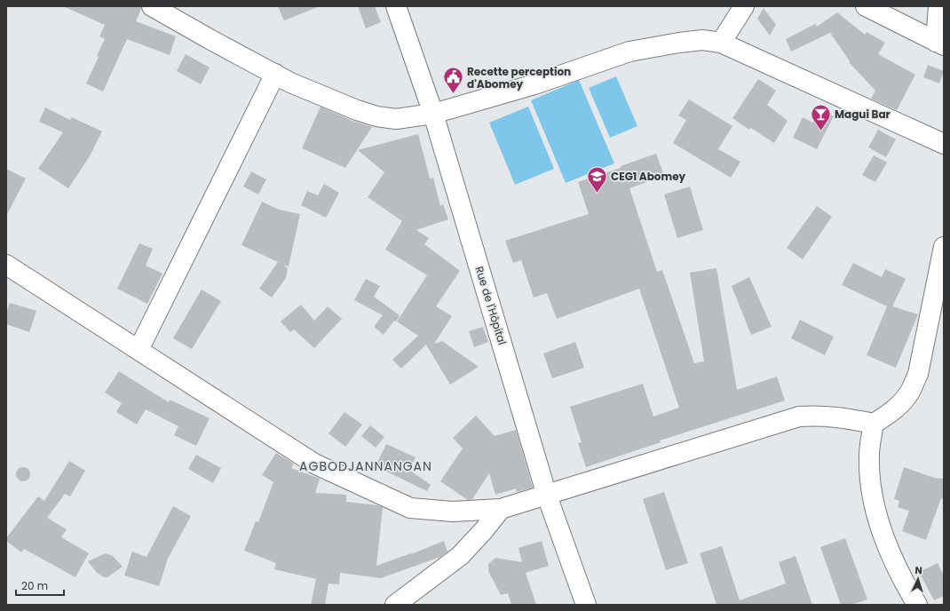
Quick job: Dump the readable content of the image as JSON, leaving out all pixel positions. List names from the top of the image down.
{
  "streets": {
    "street": ["Rue de l'Hôpital"]
  },
  "districts": ["AGBODJANNANGAN"],
  "places": {
    "public building": ["Recette perception d'Abomey"],
    "bar": ["Magui Bar"],
    "school or university": ["CEG1 Abomey"]
  },
  "scale_bar": "20 m",
  "north": "top"
}
